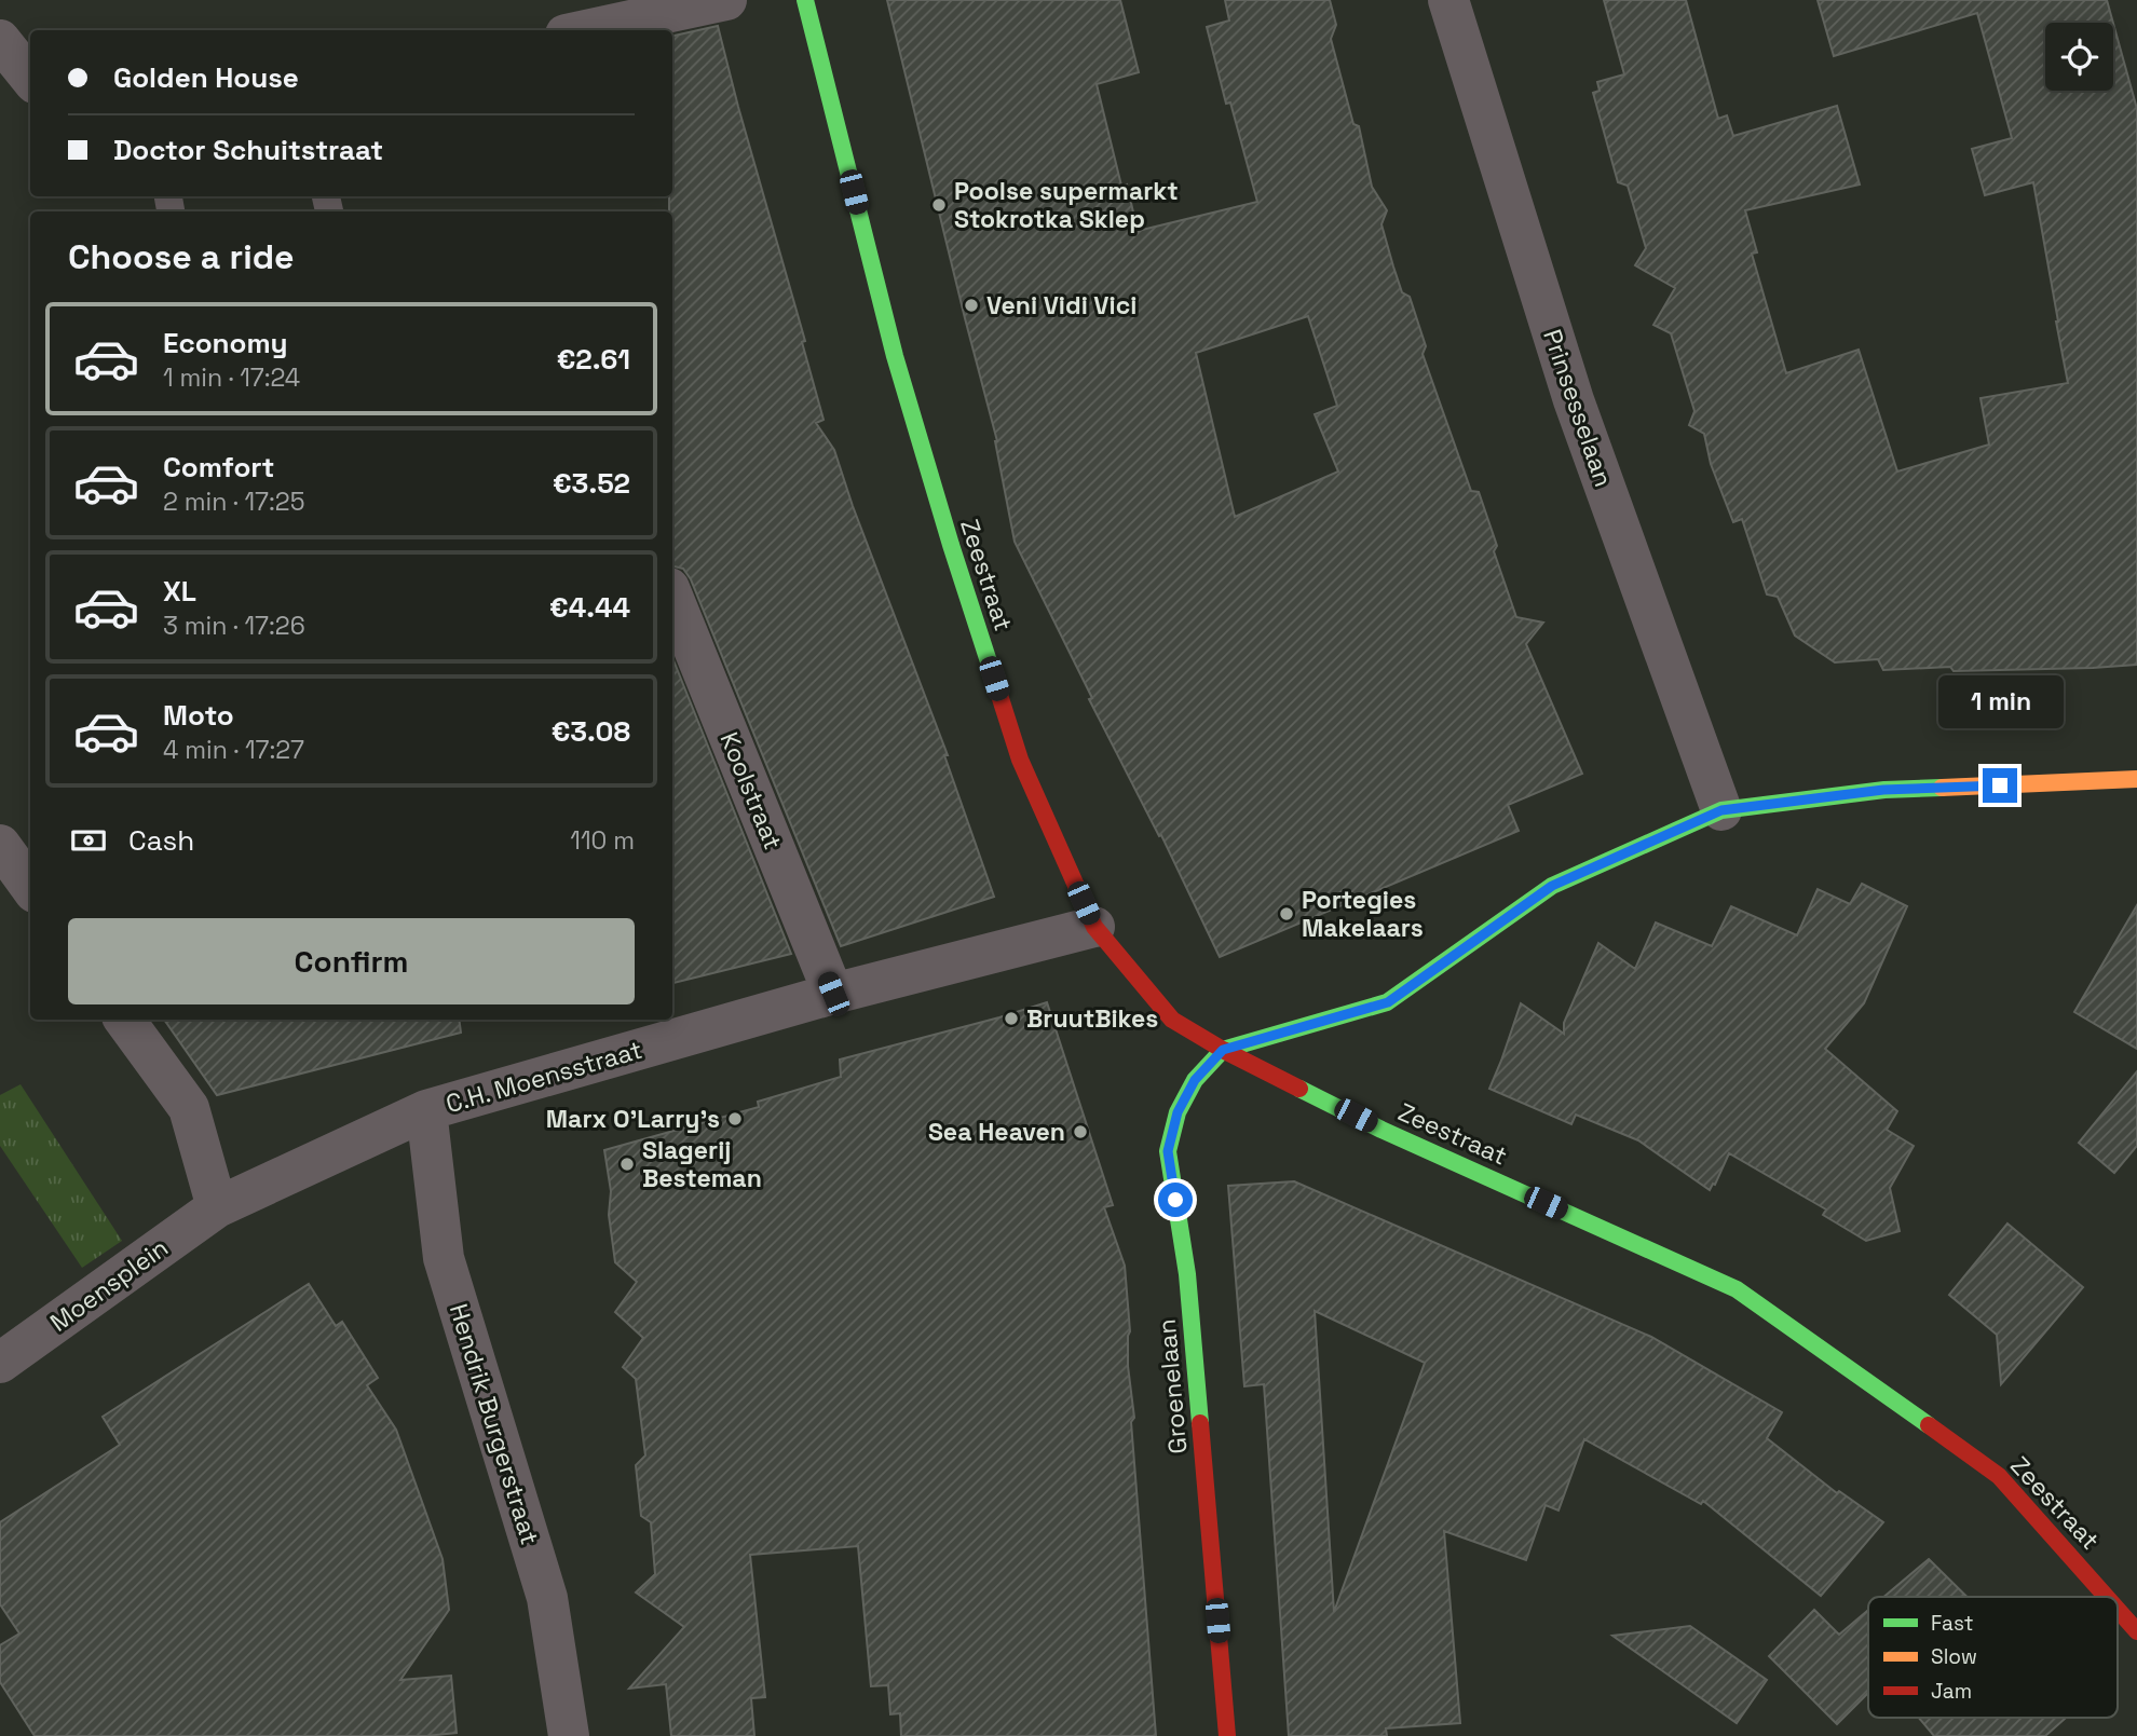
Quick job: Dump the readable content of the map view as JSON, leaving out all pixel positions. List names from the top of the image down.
{
  "streets": {
    "street": [
      "Prinsesselaan",
      "Zeestraat",
      "Koolstraat",
      "C.H. Moensstraat",
      "Moensplein",
      "Groenelaan",
      "Hendrik Burgerstraat"
    ]
  },
  "crossings": [
    ["Zeestraat", "C.H. Moensstraat"],
    ["Zeestraat", "Groenelaan"],
    ["Koolstraat", "C.H. Moensstraat"],
    ["C.H. Moensstraat", "Moensplein"],
    ["C.H. Moensstraat", "Hendrik Burgerstraat"]
  ],
  "places": [
    "Poolse supermarkt Stokrotka Sklep",
    "Veni Vidi Vici",
    "Portegies Makelaars",
    "BruutBikes",
    "Marx O'Larry's",
    "Sea Heaven",
    "Slagerij Besteman"
  ],
  "legend": ["Fast", "Slow", "Jam"],
  "page": {
    "banner": ["Golden House", "Doctor Schuitstraat"],
    "heading": "Choose a ride",
    "list": [
      {
        "name": "Economy",
        "note": "1 min · 17:24",
        "value": "€2.61"
      },
      {
        "name": "Comfort",
        "note": "2 min · 17:25",
        "value": "€3.52"
      },
      {
        "name": "XL",
        "note": "3 min · 17:26",
        "value": "€4.44"
      },
      {
        "name": "Moto",
        "note": "4 min · 17:27",
        "value": "€3.08"
      }
    ],
    "bubble": "1 min",
    "pay": ["Cash", "110 m"],
    "buttons": "Confirm"
  }
}
